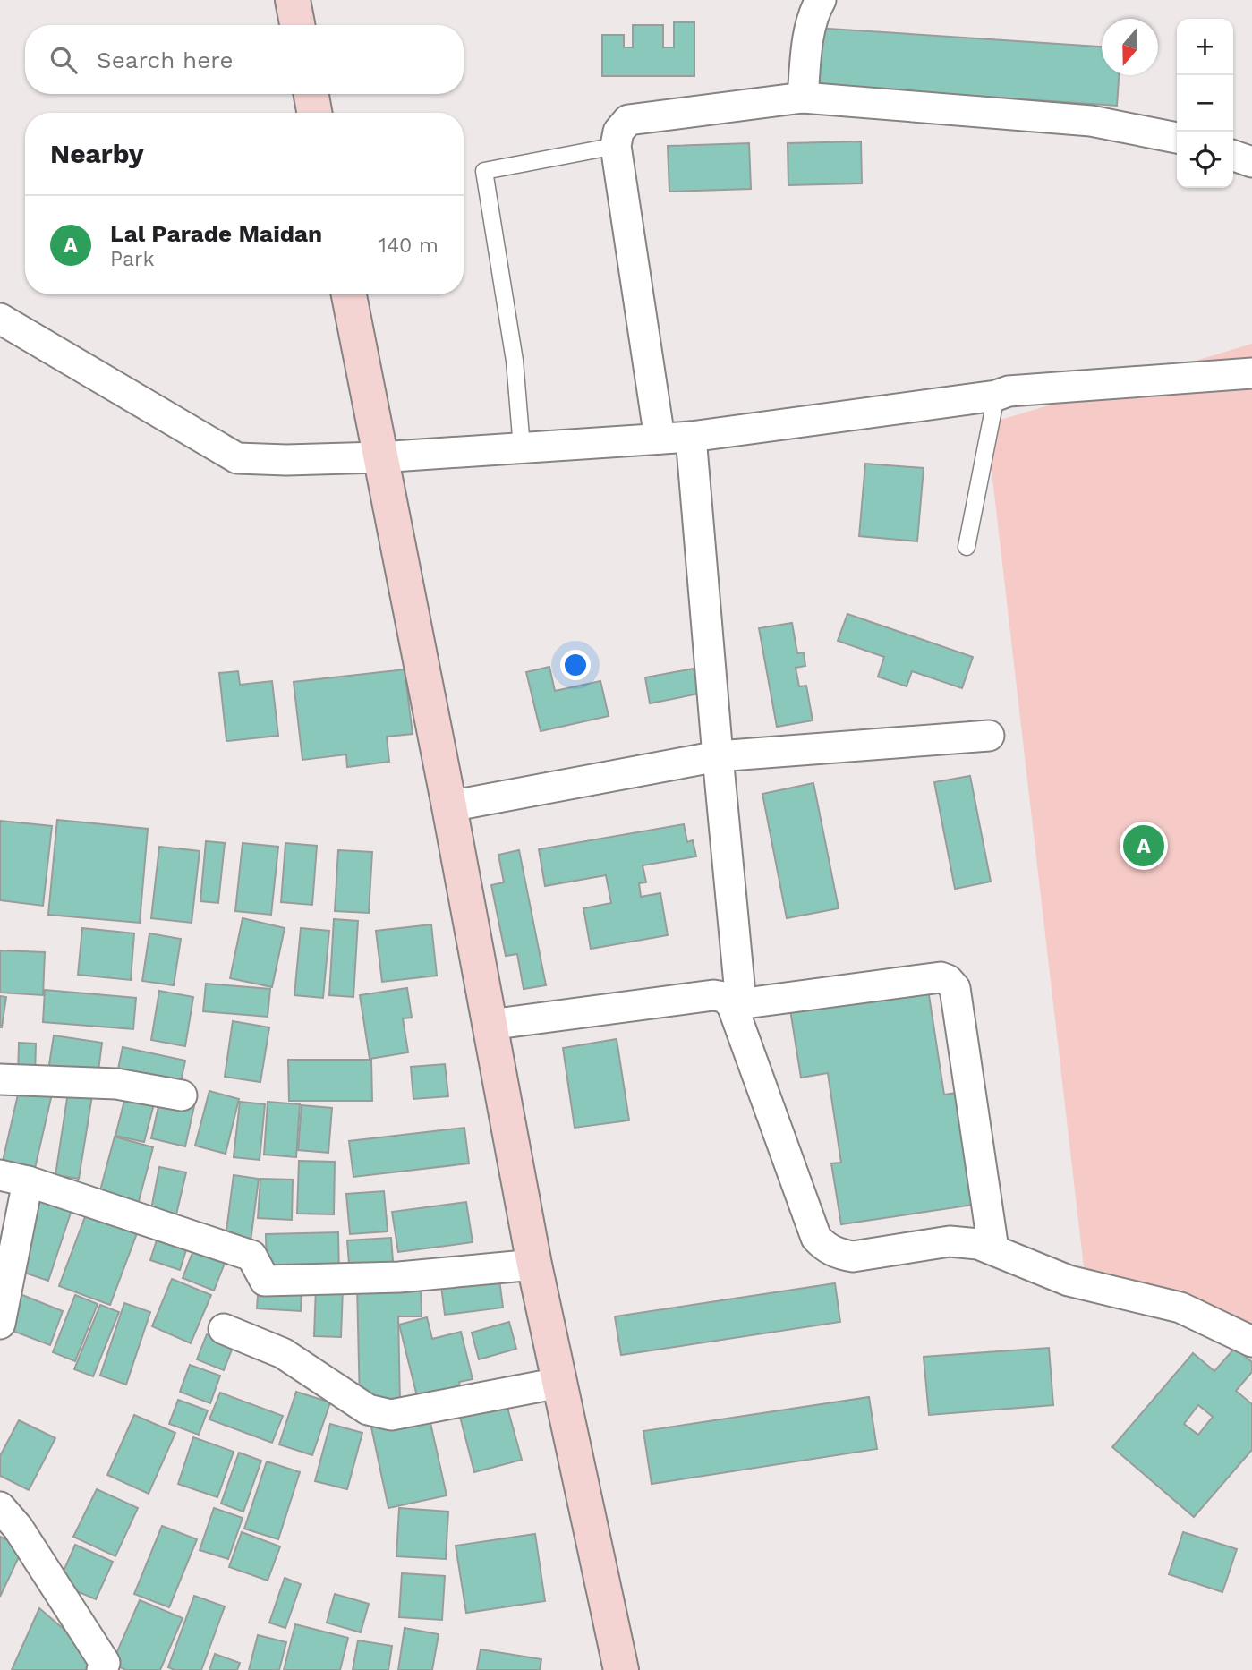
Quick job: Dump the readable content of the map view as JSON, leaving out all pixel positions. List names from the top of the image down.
{
  "north": "bottom",
  "page": {
    "map_buttons": ["+", "−"],
    "search": "Search here",
    "heading": "Nearby",
    "list": [
      {
        "mark": "A",
        "name": "Lal Parade Maidan",
        "note": "Park",
        "value": "140 m"
      }
    ],
    "pins": "A"
  }
}
